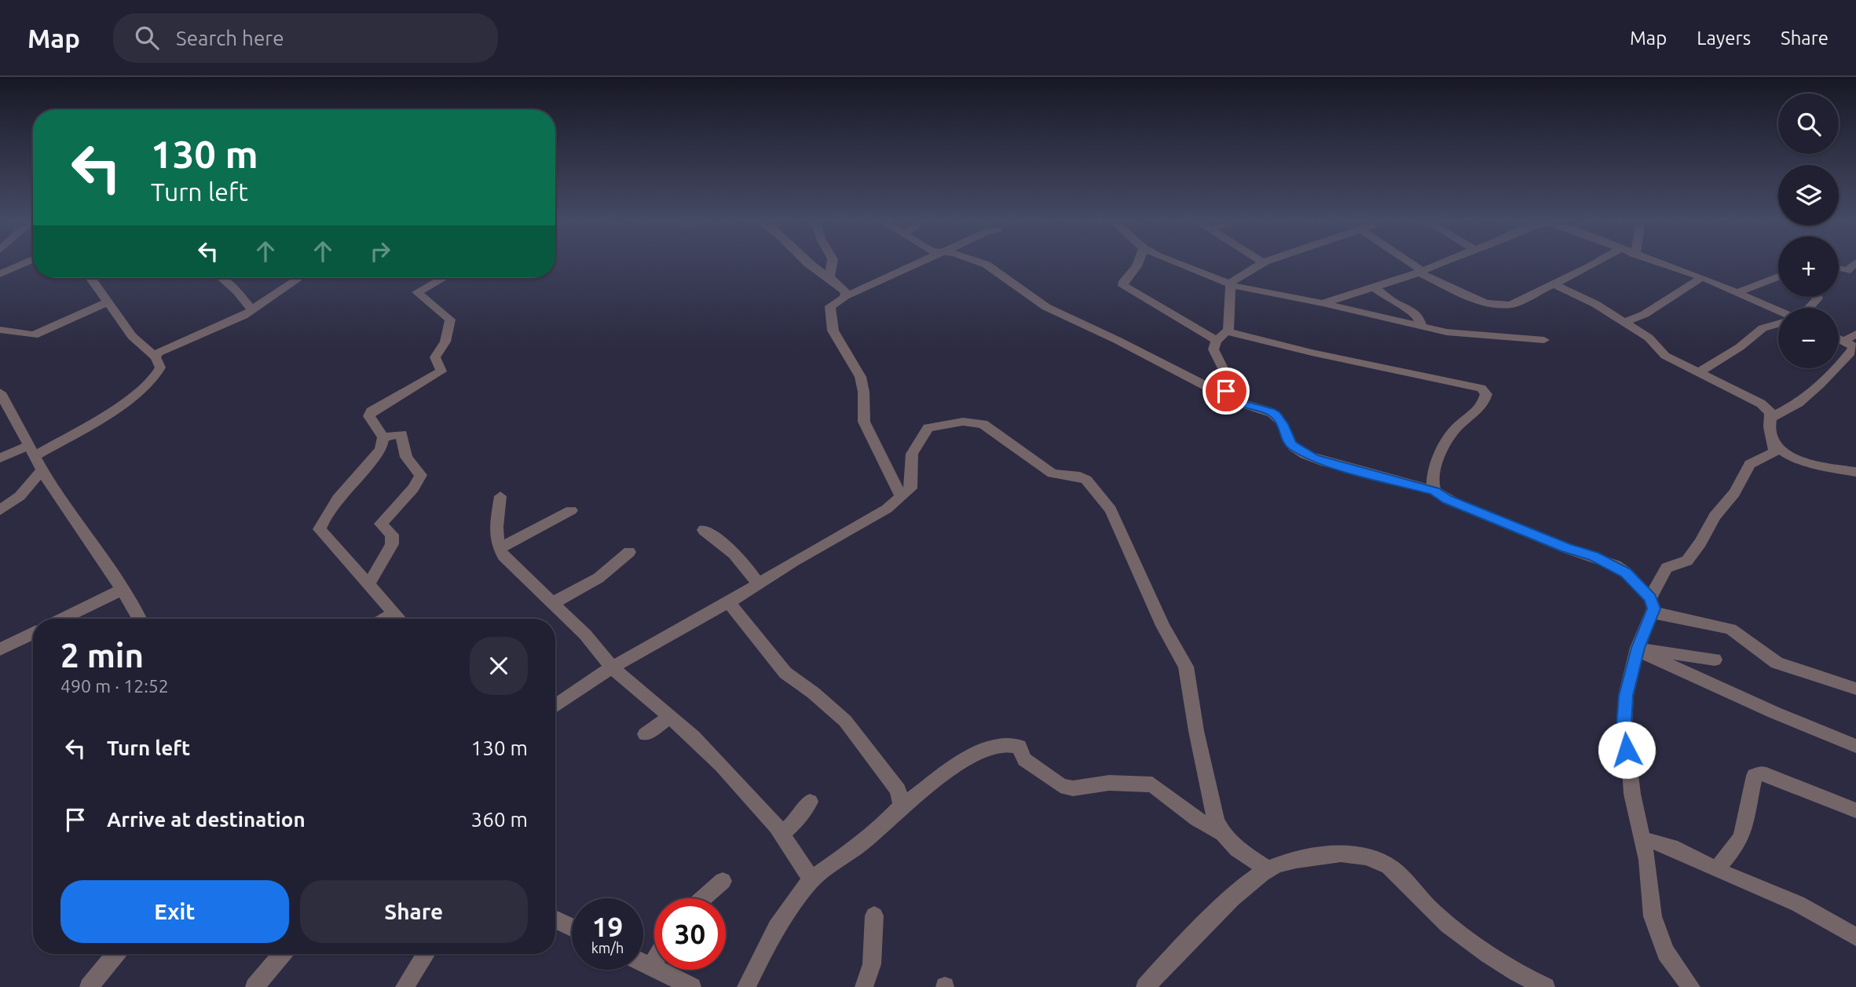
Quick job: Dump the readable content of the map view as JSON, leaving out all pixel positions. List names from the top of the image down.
{
  "page": {
    "header": "Map",
    "search": "Search here",
    "nav": ["Map", "Layers", "Share"],
    "map_buttons": ["+", "−"],
    "turn": ["130 m", "Turn left"],
    "heading": ["2 min", "490 m · 12:52"],
    "list": [
      {
        "name": "Turn left",
        "value": "130 m"
      },
      {
        "name": "Arrive at destination",
        "value": "360 m"
      }
    ],
    "buttons": ["Exit", "Share"],
    "speed": "19 km/h",
    "limit": "30"
  }
}
